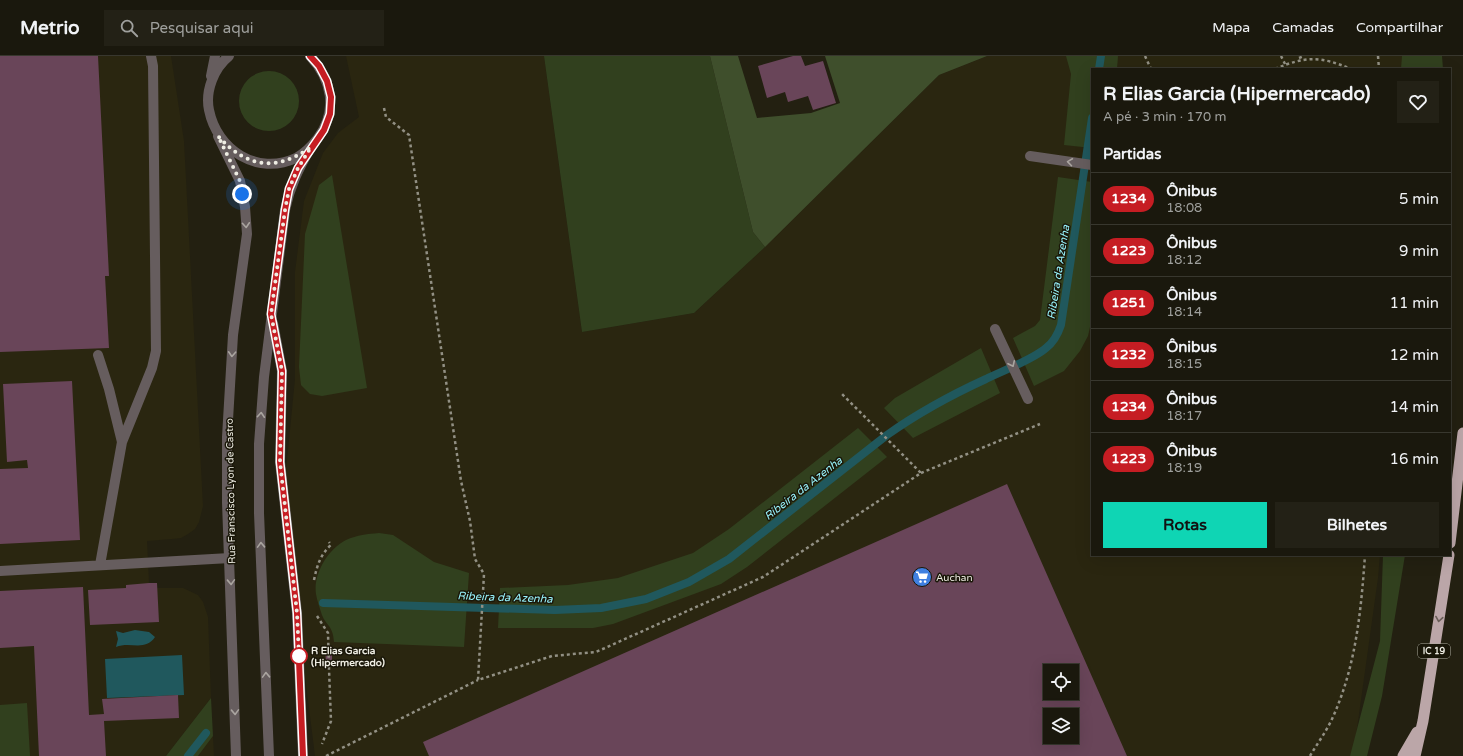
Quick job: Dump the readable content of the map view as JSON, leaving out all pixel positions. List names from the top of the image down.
{
  "streets": {
    "highway": ["IC 19"],
    "street": ["Rua Franscisco Lyon de Castro"]
  },
  "water": ["Ribeira da Azenha"],
  "places": {
    "supermarket": ["Auchan"],
    "other": ["R Elias Garcia (Hipermercado)"]
  },
  "lines": ["bus line 1234"],
  "page": {
    "header": "Metrio",
    "search": "Pesquisar aqui",
    "nav": ["Mapa", "Camadas", "Compartilhar"],
    "heading": [
      ["R Elias Garcia (Hipermercado)", "A pé · 3 min · 170 m"],
      "Partidas"
    ],
    "list": [
      {
        "mark": "1234",
        "name": "Ônibus",
        "note": "18:08",
        "value": "5 min"
      },
      {
        "mark": "1223",
        "name": "Ônibus",
        "note": "18:12",
        "value": "9 min"
      },
      {
        "mark": "1251",
        "name": "Ônibus",
        "note": "18:14",
        "value": "11 min"
      },
      {
        "mark": "1232",
        "name": "Ônibus",
        "note": "18:15",
        "value": "12 min"
      },
      {
        "mark": "1234",
        "name": "Ônibus",
        "note": "18:17",
        "value": "14 min"
      },
      {
        "mark": "1223",
        "name": "Ônibus",
        "note": "18:19",
        "value": "16 min"
      }
    ],
    "buttons": ["Rotas", "Bilhetes"]
  }
}
